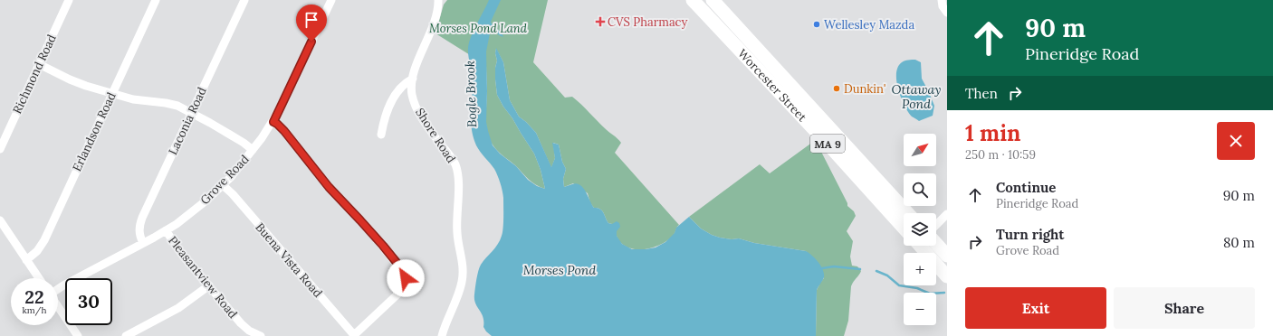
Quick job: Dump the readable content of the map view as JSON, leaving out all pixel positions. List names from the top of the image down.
{
  "streets": {
    "highway": ["Worcester Street", "MA 9"],
    "street": [
      "Richmond Road",
      "Laconia Road",
      "Erlandson Road",
      "Shore Road",
      "Grove Road",
      "Buena Vista Road",
      "Pleasantview Road"
    ]
  },
  "crossings": [
    ["Laconia Road", "Grove Road"],
    ["Grove Road", "Buena Vista Road"],
    ["Grove Road", "Pleasantview Road"]
  ],
  "water": ["Ottaway Pond", "Bogle Brook", "Morses Pond"],
  "parks": ["Morses Pond Land"],
  "places": {
    "health": ["CVS Pharmacy"],
    "other": ["Wellesley Mazda", "Dunkin'"]
  },
  "north": "top right",
  "page": {
    "turn": ["90 m", "Pineridge Road"],
    "then": "Then",
    "heading": ["1 min", "250 m · 10:59"],
    "map_buttons": ["+", "−"],
    "list": [
      {
        "name": "Continue",
        "note": "Pineridge Road",
        "value": "90 m"
      },
      {
        "name": "Turn right",
        "note": "Grove Road",
        "value": "80 m"
      }
    ],
    "speed": "22 km/h",
    "limit": "30",
    "buttons": ["Exit", "Share"]
  }
}
